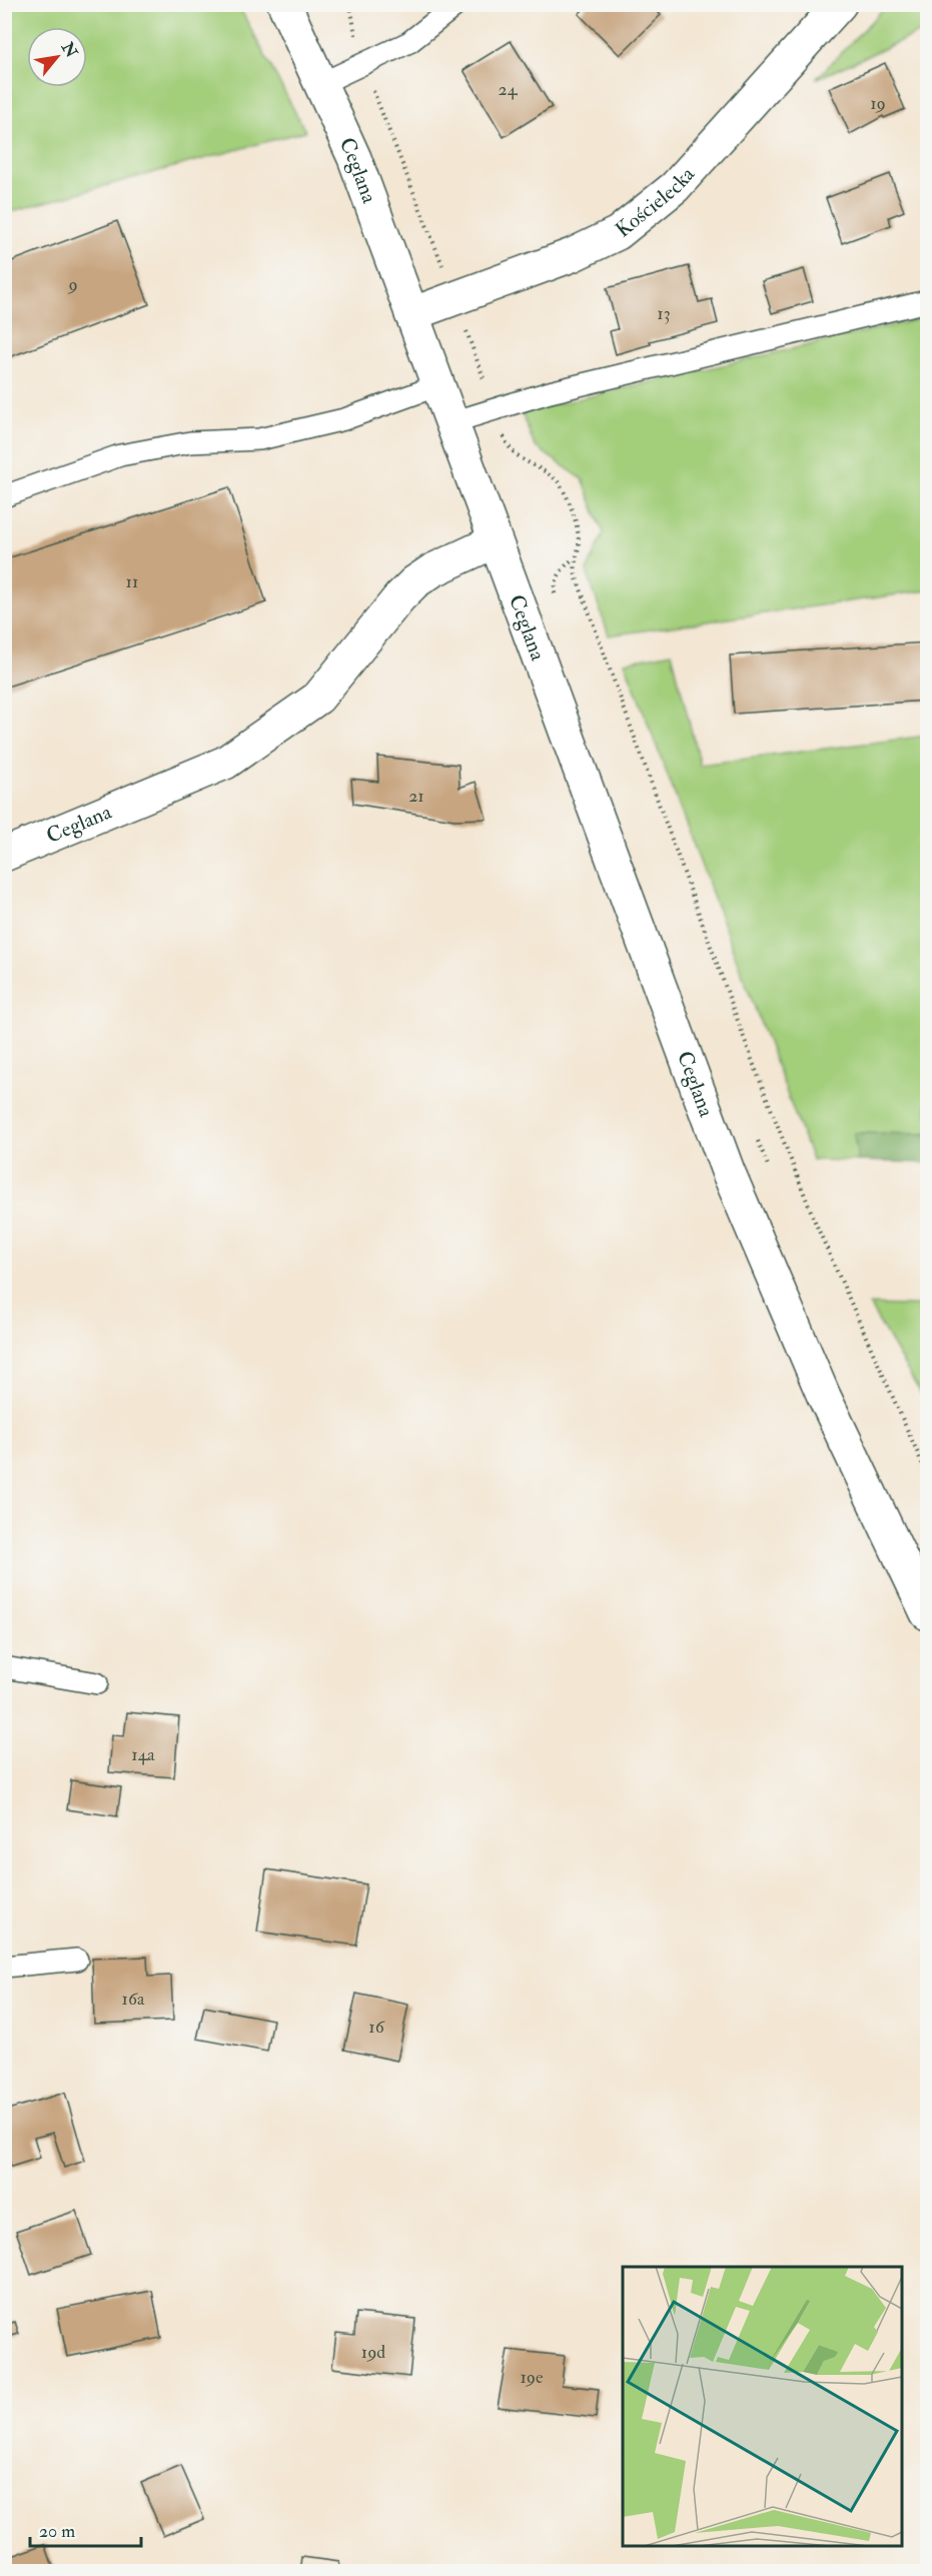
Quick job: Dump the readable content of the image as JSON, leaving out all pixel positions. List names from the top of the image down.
{
  "streets": {
    "street": ["Ceglana", "Kościelecka"]
  },
  "crossings": [
    ["Ceglana", "Kościelecka"]
  ],
  "house_numbers": [
    "24",
    "19",
    "9",
    "13",
    "11",
    "21",
    "14a",
    "16a",
    "16",
    "19d",
    "19e"
  ],
  "scale_bar": "20 m",
  "north": "top right"
}
